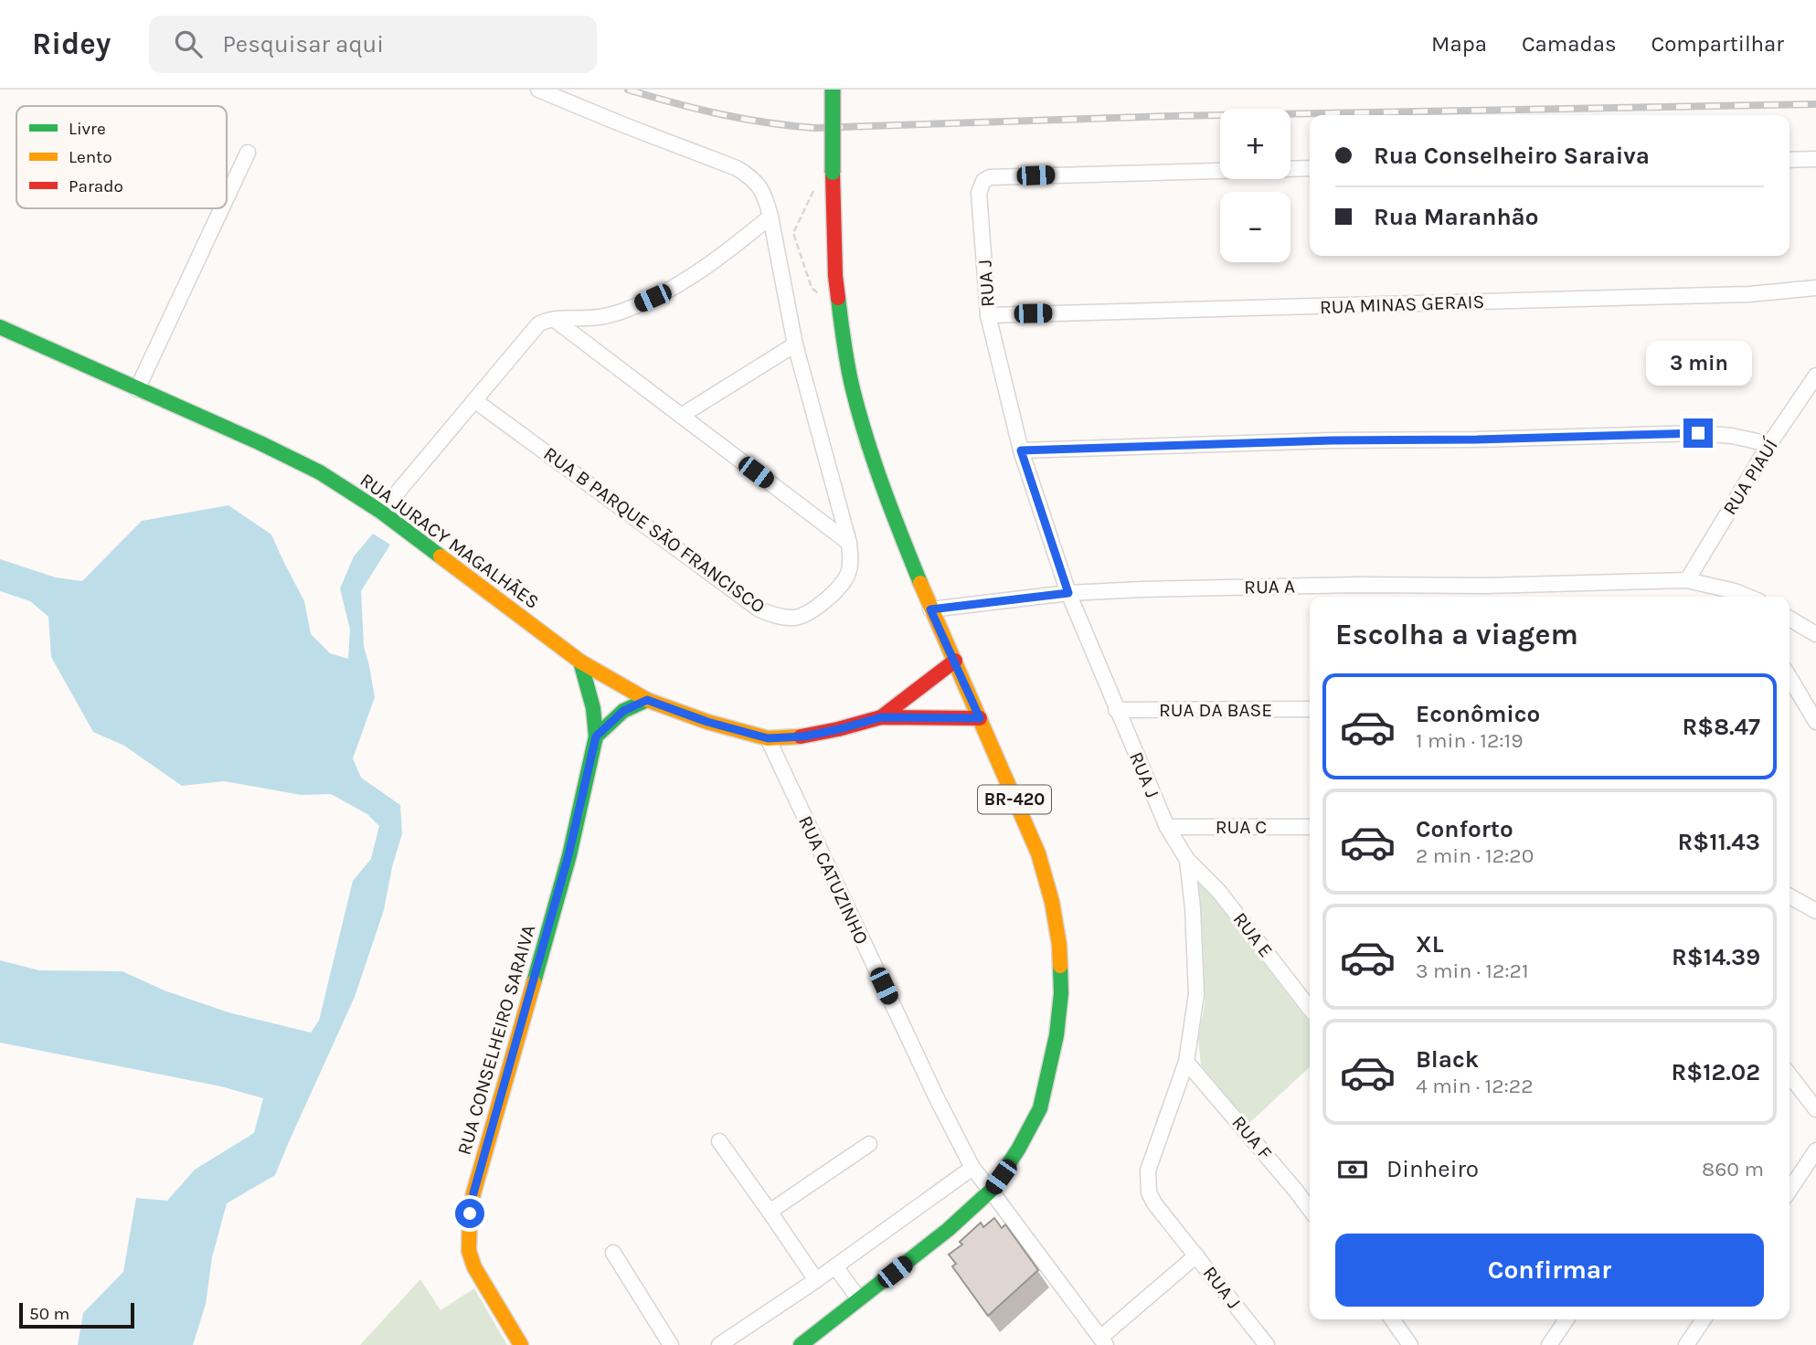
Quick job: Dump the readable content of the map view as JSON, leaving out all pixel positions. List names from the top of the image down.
{
  "streets": {
    "street": [
      "RUA J",
      "RUA MINAS GERAIS",
      "RUA PIAUÍ",
      "RUA B PARQUE SÃO FRANCISCO",
      "RUA JURACY MAGALHÃES",
      "RUA A",
      "RUA DA BASE",
      "BR-420",
      "RUA C",
      "RUA CATUZINHO",
      "RUA E",
      "RUA CONSELHEIRO SARAIVA",
      "RUA F"
    ]
  },
  "crossings": [
    ["RUA J", "RUA MINAS GERAIS"],
    ["RUA J", "RUA A"],
    ["RUA J", "RUA DA BASE"],
    ["RUA J", "RUA C"],
    ["RUA J", "RUA E"],
    ["RUA J", "RUA F"],
    ["RUA PIAUÍ", "RUA A"],
    ["RUA JURACY MAGALHÃES", "RUA CATUZINHO"],
    ["RUA JURACY MAGALHÃES", "RUA CONSELHEIRO SARAIVA"],
    ["RUA A", "BR-420"],
    ["BR-420", "RUA CATUZINHO"]
  ],
  "legend": ["Livre", "Lento", "Parado"],
  "scale_bar": "50 m",
  "page": {
    "header": "Ridey",
    "search": "Pesquisar aqui",
    "nav": ["Mapa", "Camadas", "Compartilhar"],
    "map_buttons": ["+", "−"],
    "banner": ["Rua Conselheiro Saraiva", "Rua Maranhão"],
    "bubble": "3 min",
    "heading": "Escolha a viagem",
    "list": [
      {
        "name": "Econômico",
        "note": "1 min · 12:19",
        "value": "R$8.47"
      },
      {
        "name": "Conforto",
        "note": "2 min · 12:20",
        "value": "R$11.43"
      },
      {
        "name": "XL",
        "note": "3 min · 12:21",
        "value": "R$14.39"
      },
      {
        "name": "Black",
        "note": "4 min · 12:22",
        "value": "R$12.02"
      }
    ],
    "pay": ["Dinheiro", "860 m"],
    "buttons": "Confirmar",
    "scale": "50 m"
  }
}
